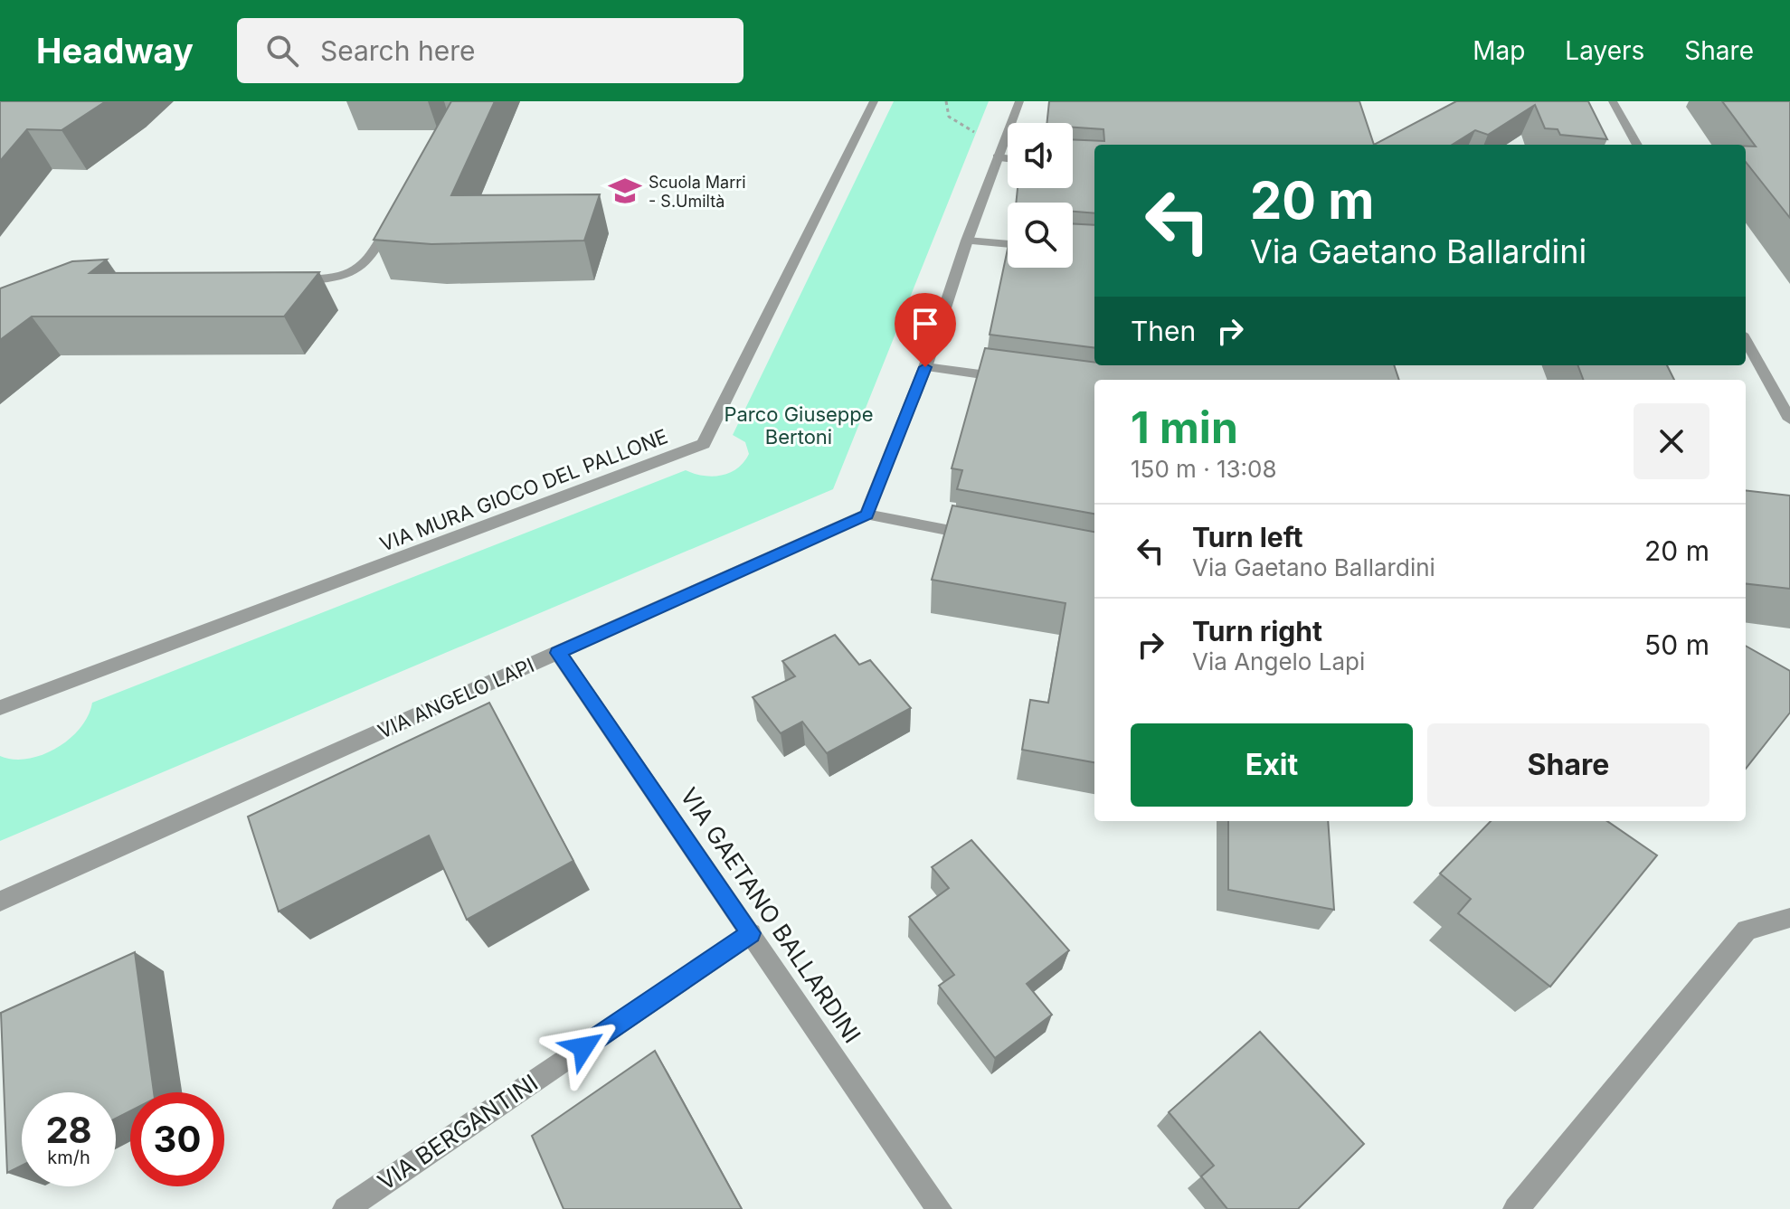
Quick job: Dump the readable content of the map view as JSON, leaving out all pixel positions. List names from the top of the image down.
{
  "streets": {
    "street": [
      "VIA MURA GIOCO DEL PALLONE",
      "VIA ANGELO LAPI",
      "VIA GAETANO BALLARDINI",
      "VIA BERGANTINI"
    ]
  },
  "crossings": [
    ["VIA ANGELO LAPI", "VIA GAETANO BALLARDINI"],
    ["VIA GAETANO BALLARDINI", "VIA BERGANTINI"]
  ],
  "parks": ["Parco Giuseppe Bertoni"],
  "places": {
    "school or university": ["Scuola Marri - S.Umiltà"]
  },
  "page": {
    "header": "Headway",
    "search": "Search here",
    "nav": ["Map", "Layers", "Share"],
    "turn": ["20 m", "Via Gaetano Ballardini"],
    "then": "Then",
    "heading": ["1 min", "150 m · 13:08"],
    "list": [
      {
        "name": "Turn left",
        "note": "Via Gaetano Ballardini",
        "value": "20 m"
      },
      {
        "name": "Turn right",
        "note": "Via Angelo Lapi",
        "value": "50 m"
      }
    ],
    "buttons": ["Exit", "Share"],
    "speed": "28 km/h",
    "limit": "30"
  }
}
